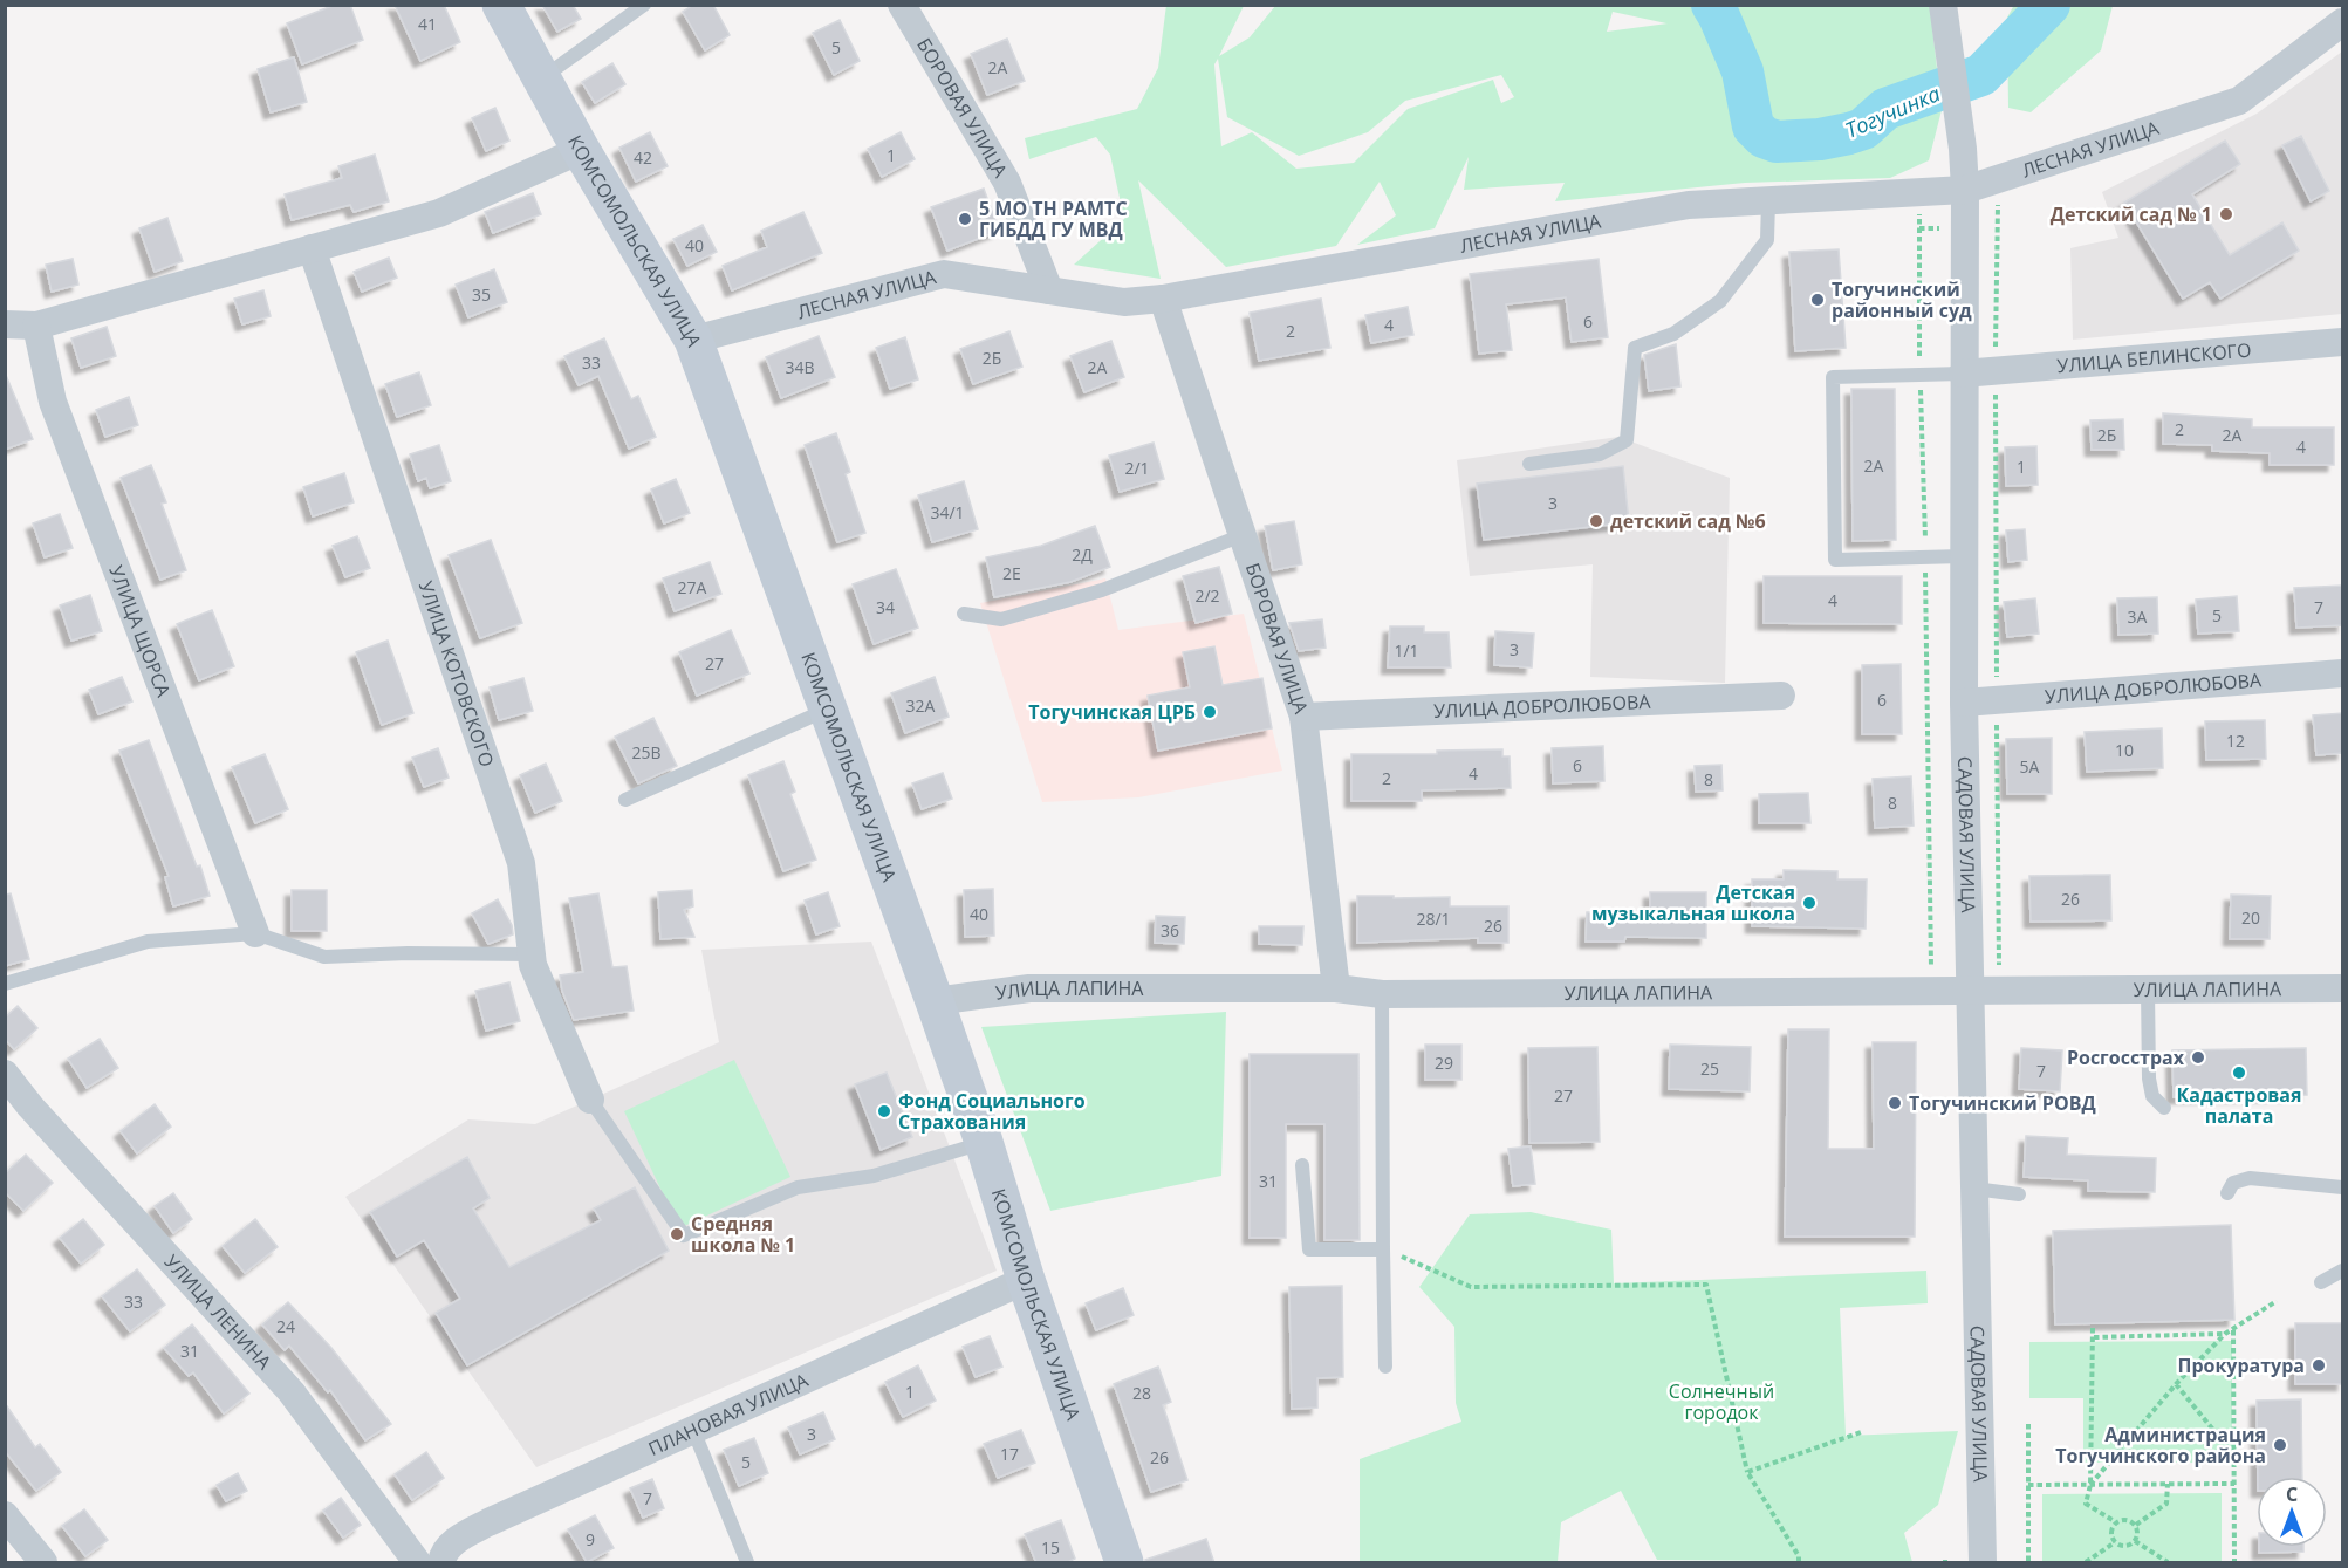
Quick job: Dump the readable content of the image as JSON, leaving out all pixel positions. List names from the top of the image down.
{
  "streets": {
    "main road": ["КОМСОМОЛЬСКАЯ УЛИЦА"],
    "street": [
      "БОРОВАЯ УЛИЦА",
      "ЛЕСНАЯ УЛИЦА",
      "УЛИЦА БЕЛИНСКОГО",
      "УЛИЦА ЩОРСА",
      "УЛИЦА КОТОВСКОГО",
      "УЛИЦА ДОБРОЛЮБОВА",
      "САДОВАЯ УЛИЦА",
      "УЛИЦА ЛАПИНА",
      "УЛИЦА ЛЕНИНА",
      "ПЛАНОВАЯ УЛИЦА"
    ]
  },
  "crossings": [
    ["БОРОВАЯ УЛИЦА", "ЛЕСНАЯ УЛИЦА"],
    ["БОРОВАЯ УЛИЦА", "УЛИЦА ДОБРОЛЮБОВА"],
    ["БОРОВАЯ УЛИЦА", "УЛИЦА ЛАПИНА"],
    ["ЛЕСНАЯ УЛИЦА", "КОМСОМОЛЬСКАЯ УЛИЦА"],
    ["ЛЕСНАЯ УЛИЦА", "САДОВАЯ УЛИЦА"],
    ["КОМСОМОЛЬСКАЯ УЛИЦА", "УЛИЦА ЛАПИНА"],
    ["КОМСОМОЛЬСКАЯ УЛИЦА", "ПЛАНОВАЯ УЛИЦА"],
    ["УЛИЦА БЕЛИНСКОГО", "САДОВАЯ УЛИЦА"],
    ["УЛИЦА ДОБРОЛЮБОВА", "САДОВАЯ УЛИЦА"],
    ["САДОВАЯ УЛИЦА", "УЛИЦА ЛАПИНА"]
  ],
  "water": ["Тогучинка"],
  "parks": ["Солнечный городок"],
  "places": [
    "Детский сад № 1",
    "5 МО ТН РАМТС ГИБДД ГУ МВД",
    "Тогучинский районный суд",
    "детский сад №6",
    "Тогучинская ЦРБ",
    "Детская музыкальная школа",
    "Росгосстрах",
    "Кадастровая палата",
    "Тогучинский РОВД",
    "Фонд Социального Страхования",
    "Средняя школа № 1",
    "Прокуратура",
    "Администрация Тогучинского района"
  ],
  "house_numbers": [
    "41",
    "5",
    "2А",
    "1",
    "42",
    "40",
    "35",
    "6",
    "4",
    "2",
    "2Б",
    "33",
    "34В",
    "2А",
    "2",
    "2Б",
    "2А",
    "4",
    "2А",
    "1",
    "2/1",
    "3",
    "34/1",
    "2Д",
    "2Е",
    "27А",
    "2/2",
    "4",
    "34",
    "7",
    "5",
    "3А",
    "3",
    "1/1",
    "27",
    "6",
    "32А",
    "12",
    "10",
    "25В",
    "6",
    "5А",
    "4",
    "2",
    "8",
    "8",
    "26",
    "40",
    "20",
    "28/1",
    "26",
    "36",
    "29",
    "25",
    "7",
    "27",
    "31",
    "33",
    "24",
    "31",
    "1",
    "28",
    "3",
    "17",
    "26",
    "5",
    "7",
    "9",
    "15"
  ],
  "north": "top"
}
